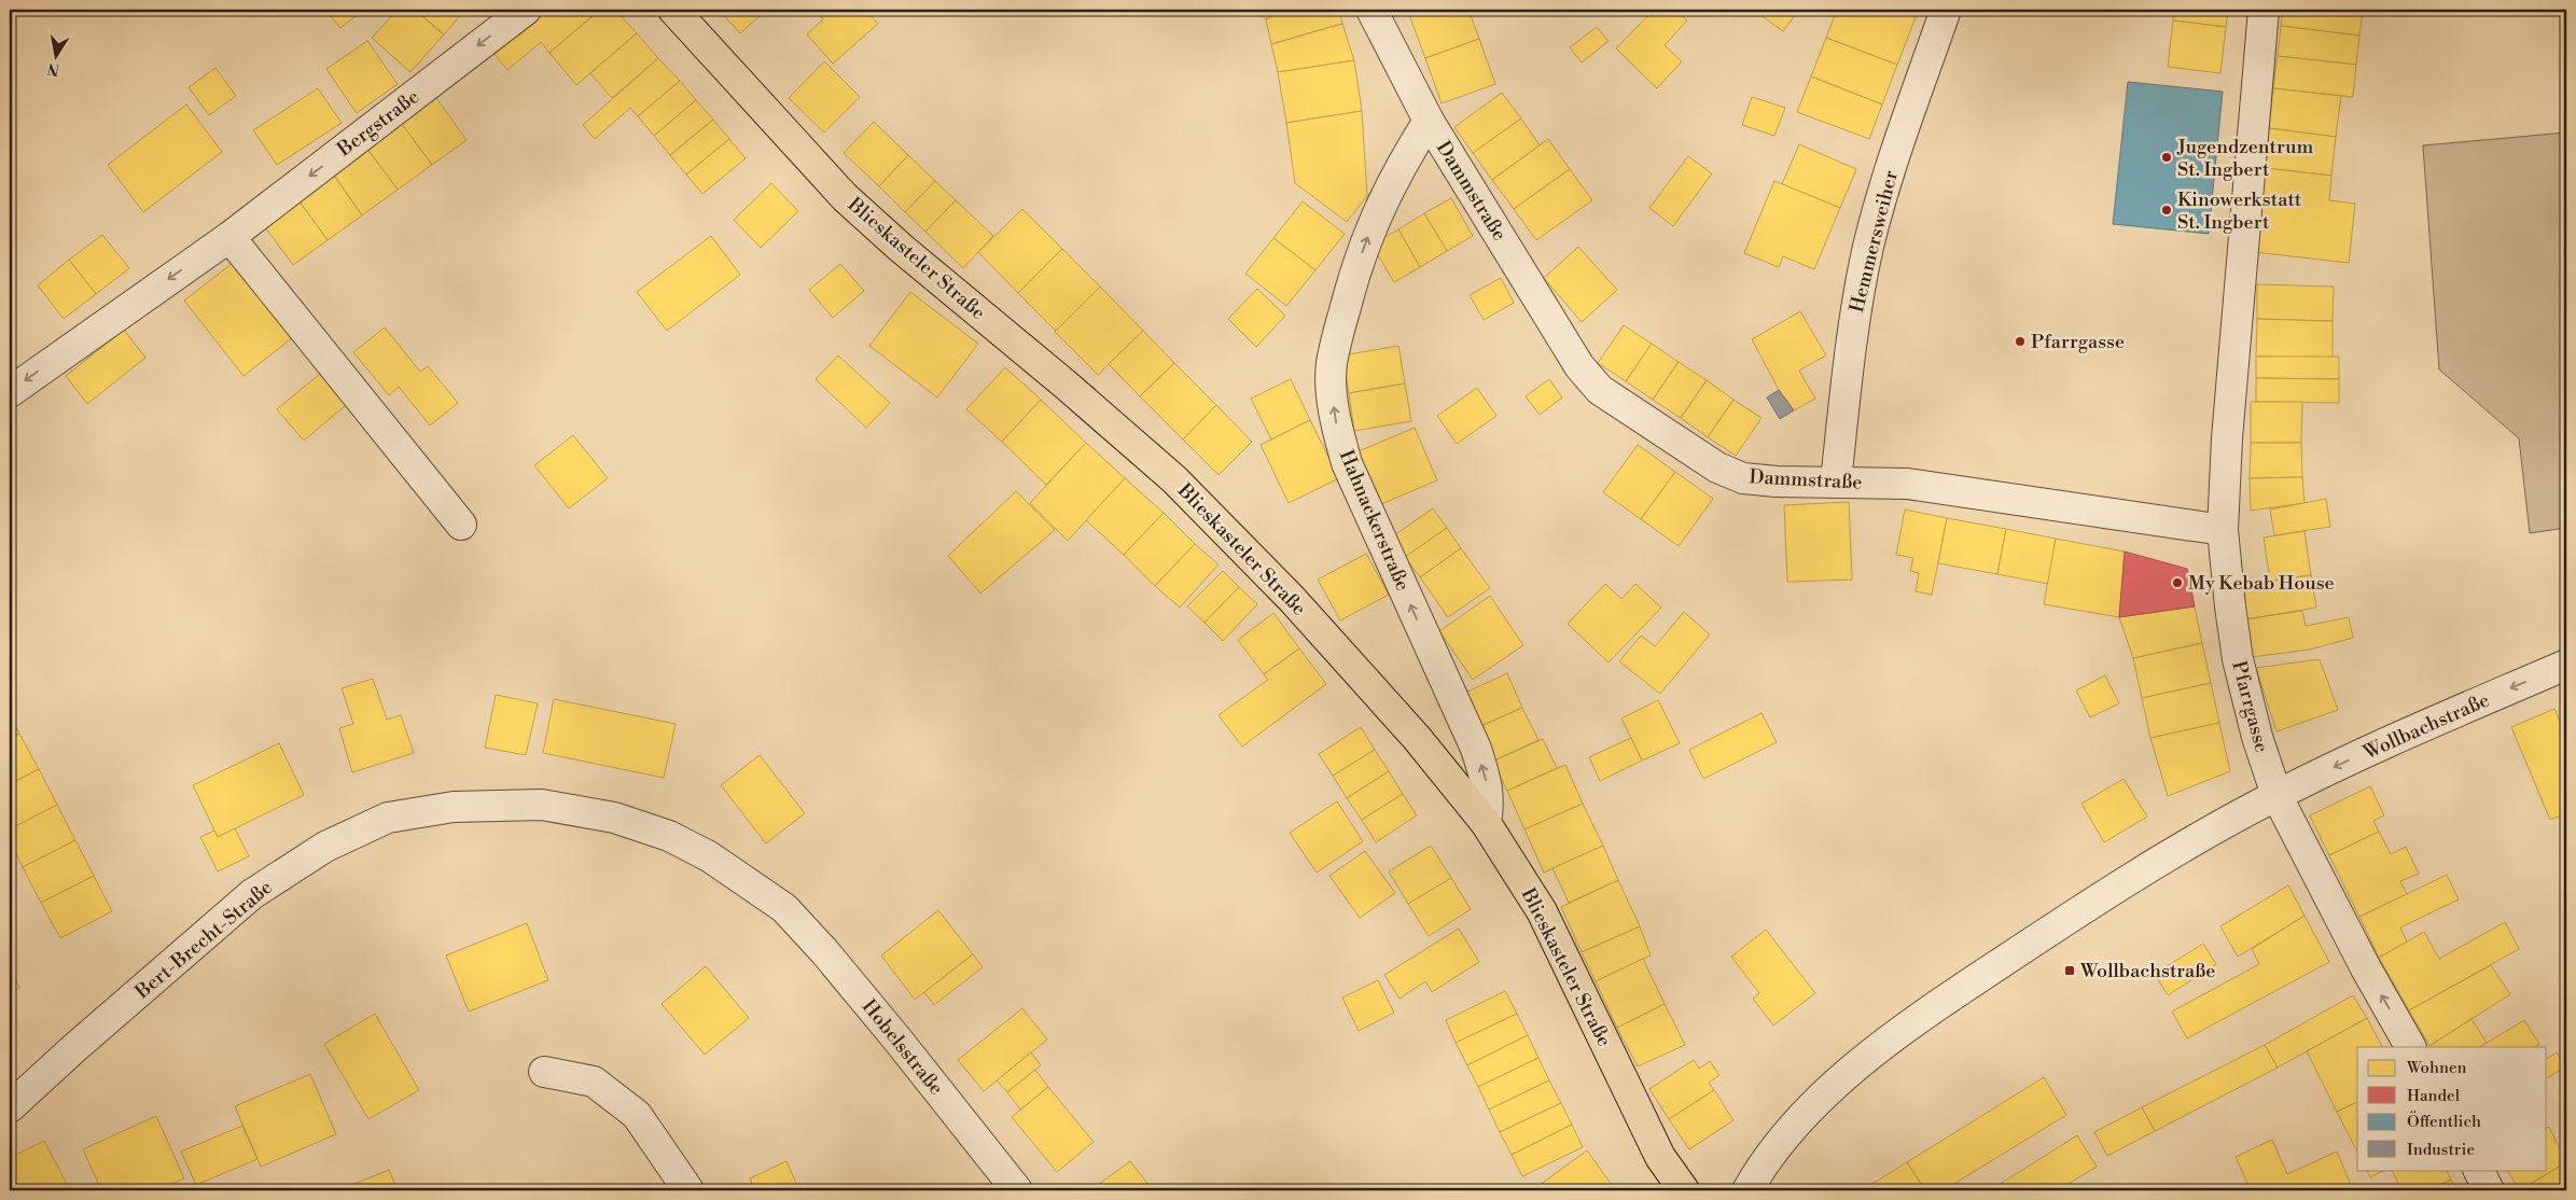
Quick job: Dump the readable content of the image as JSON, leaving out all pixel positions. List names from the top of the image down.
{
  "streets": {
    "main road": ["Blieskasteler Straße"],
    "street": [
      "Bergstraße",
      "Dammstraße",
      "Hemmersweiher",
      "Hahnackerstraße",
      "Pfarrgasse",
      "Wollbachstraße",
      "Bert-Brecht-Straße",
      "Hobelsstraße"
    ]
  },
  "crossings": [
    ["Dammstraße", "Hemmersweiher"],
    ["Dammstraße", "Hahnackerstraße"],
    ["Dammstraße", "Pfarrgasse"],
    ["Blieskasteler Straße", "Hahnackerstraße"],
    ["Pfarrgasse", "Wollbachstraße"],
    ["Bert-Brecht-Straße", "Hobelsstraße"]
  ],
  "one_way": ["Bergstraße", "Hahnackerstraße"],
  "places": {
    "other": [
      "Jugendzentrum St. Ingbert",
      "Kinowerkstatt St. Ingbert",
      "Pfarrgasse",
      "My Kebab House"
    ],
    "transit": ["Wollbachstraße"]
  },
  "legend": [
    "Wohnen",
    "Handel",
    "Öffentlich",
    "Industrie"
  ],
  "north": "bottom"
}
